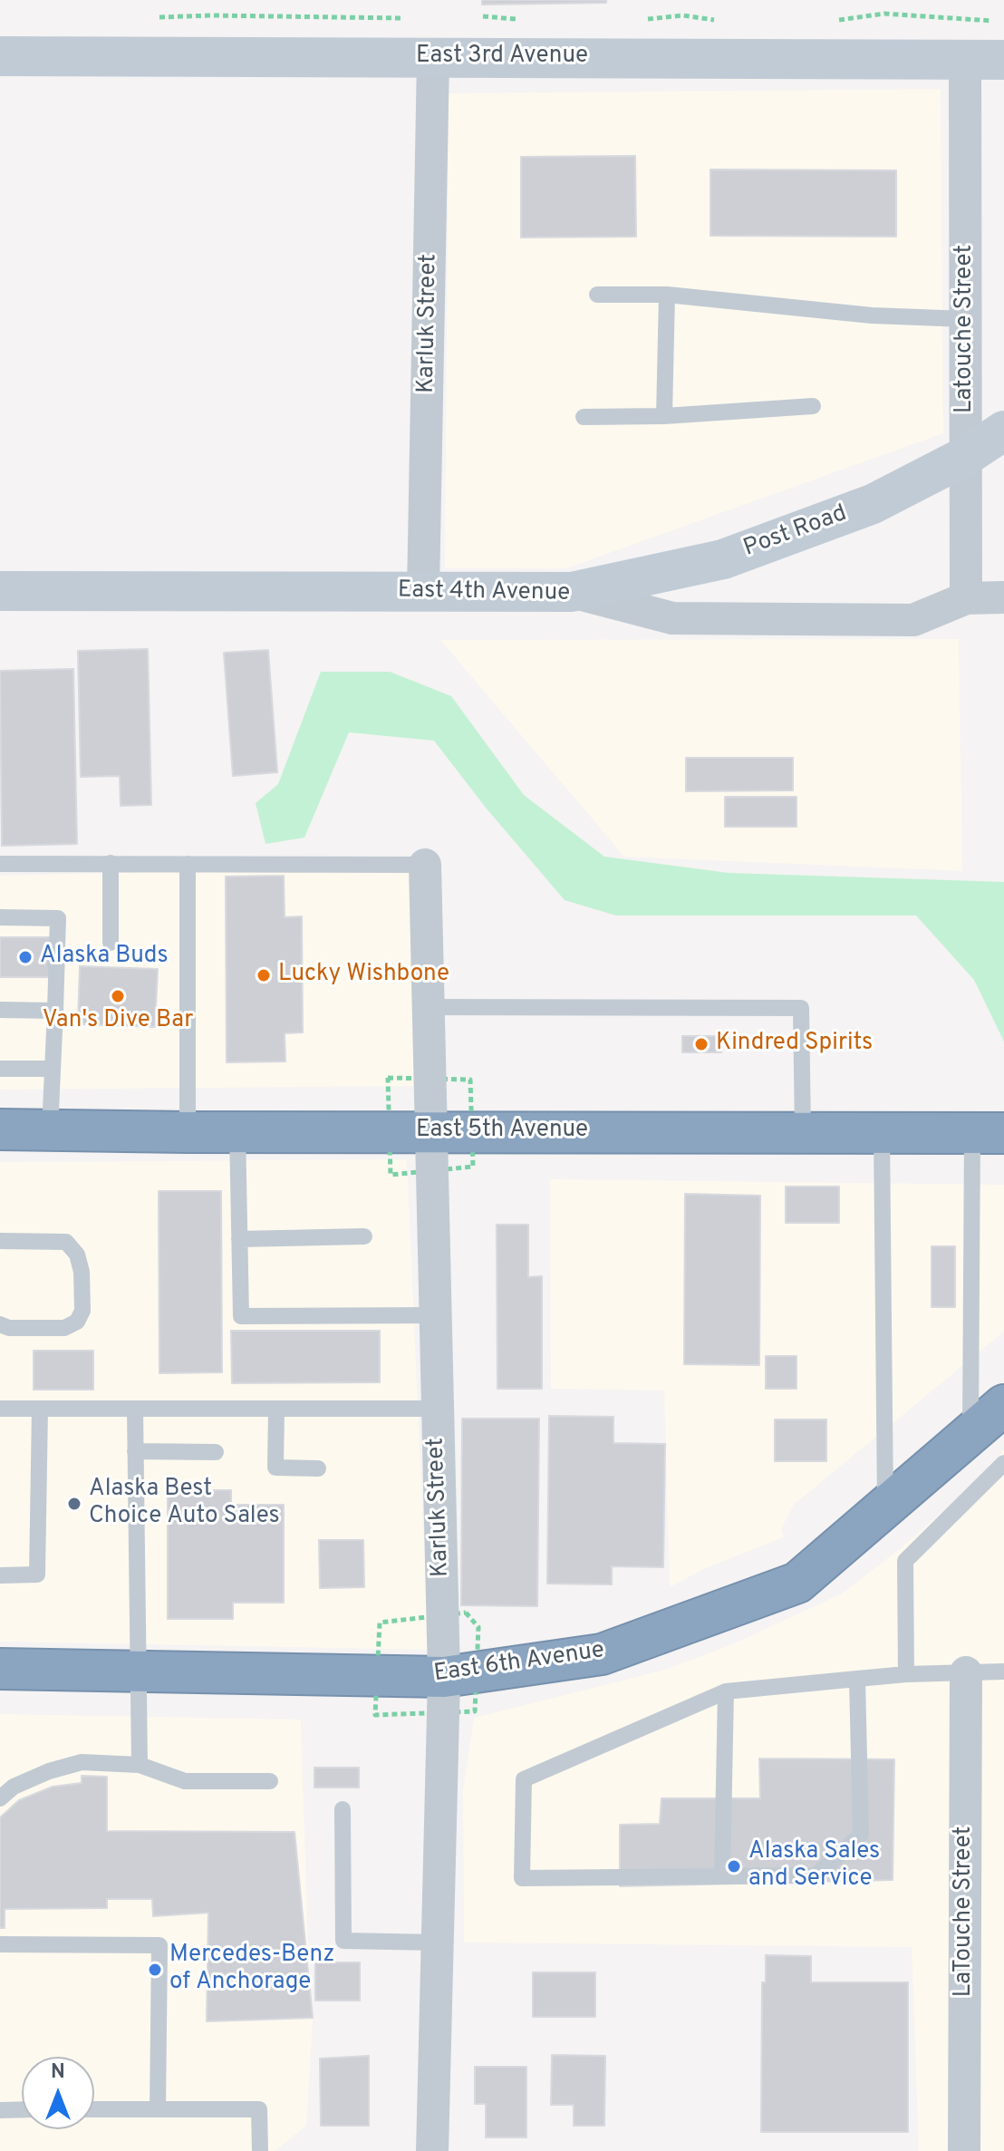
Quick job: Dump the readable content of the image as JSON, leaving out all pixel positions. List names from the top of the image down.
{
  "streets": {
    "highway": ["East 5th Avenue", "East 6th Avenue"],
    "main road": ["East 3rd Avenue", "Post Road", "East 4th Avenue"],
    "street": ["Karluk Street", "Latouche Street", "LaTouche Street"]
  },
  "crossings": [
    ["East 3rd Avenue", "Karluk Street"],
    ["East 3rd Avenue", "Latouche Street"],
    ["Karluk Street", "East 4th Avenue"],
    ["Karluk Street", "East 5th Avenue"],
    ["Karluk Street", "East 6th Avenue"],
    ["Latouche Street", "Post Road"],
    ["Latouche Street", "East 4th Avenue"],
    ["Post Road", "East 4th Avenue"]
  ],
  "places": [
    "Alaska Buds",
    "Lucky Wishbone",
    "Van's Dive Bar",
    "Kindred Spirits",
    "Alaska Best Choice Auto Sales",
    "Alaska Sales and Service",
    "Mercedes-Benz of Anchorage"
  ],
  "north": "top"
}
